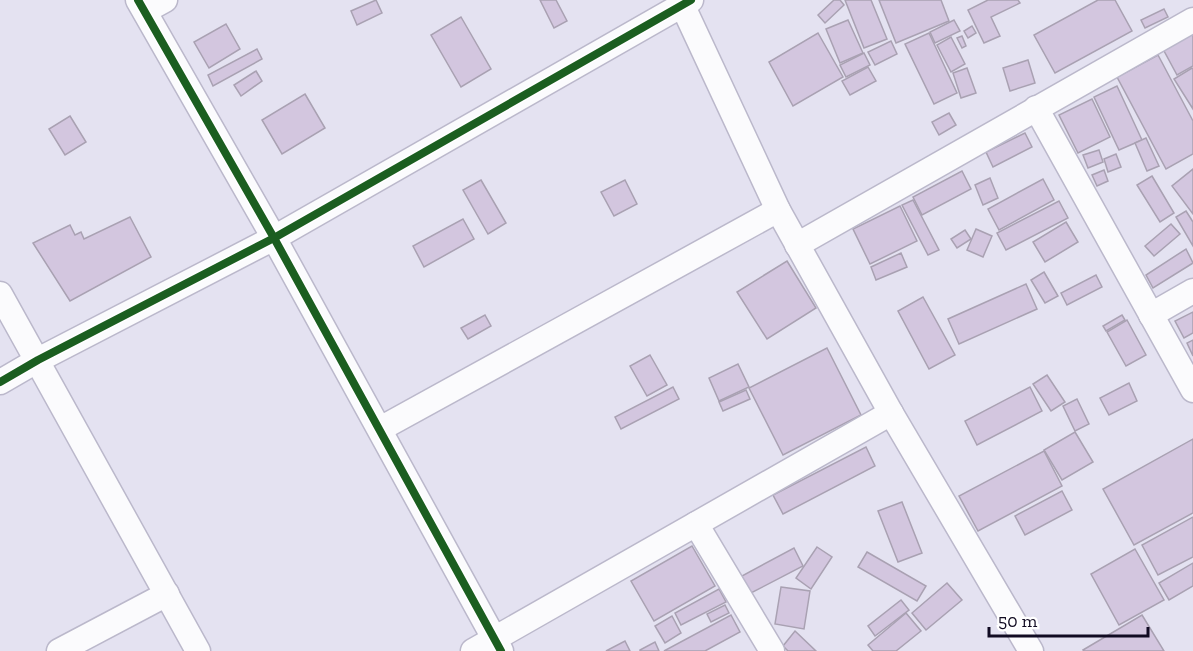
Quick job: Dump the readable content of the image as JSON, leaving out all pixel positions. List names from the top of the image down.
{
  "scale_bar": "50 m"
}
